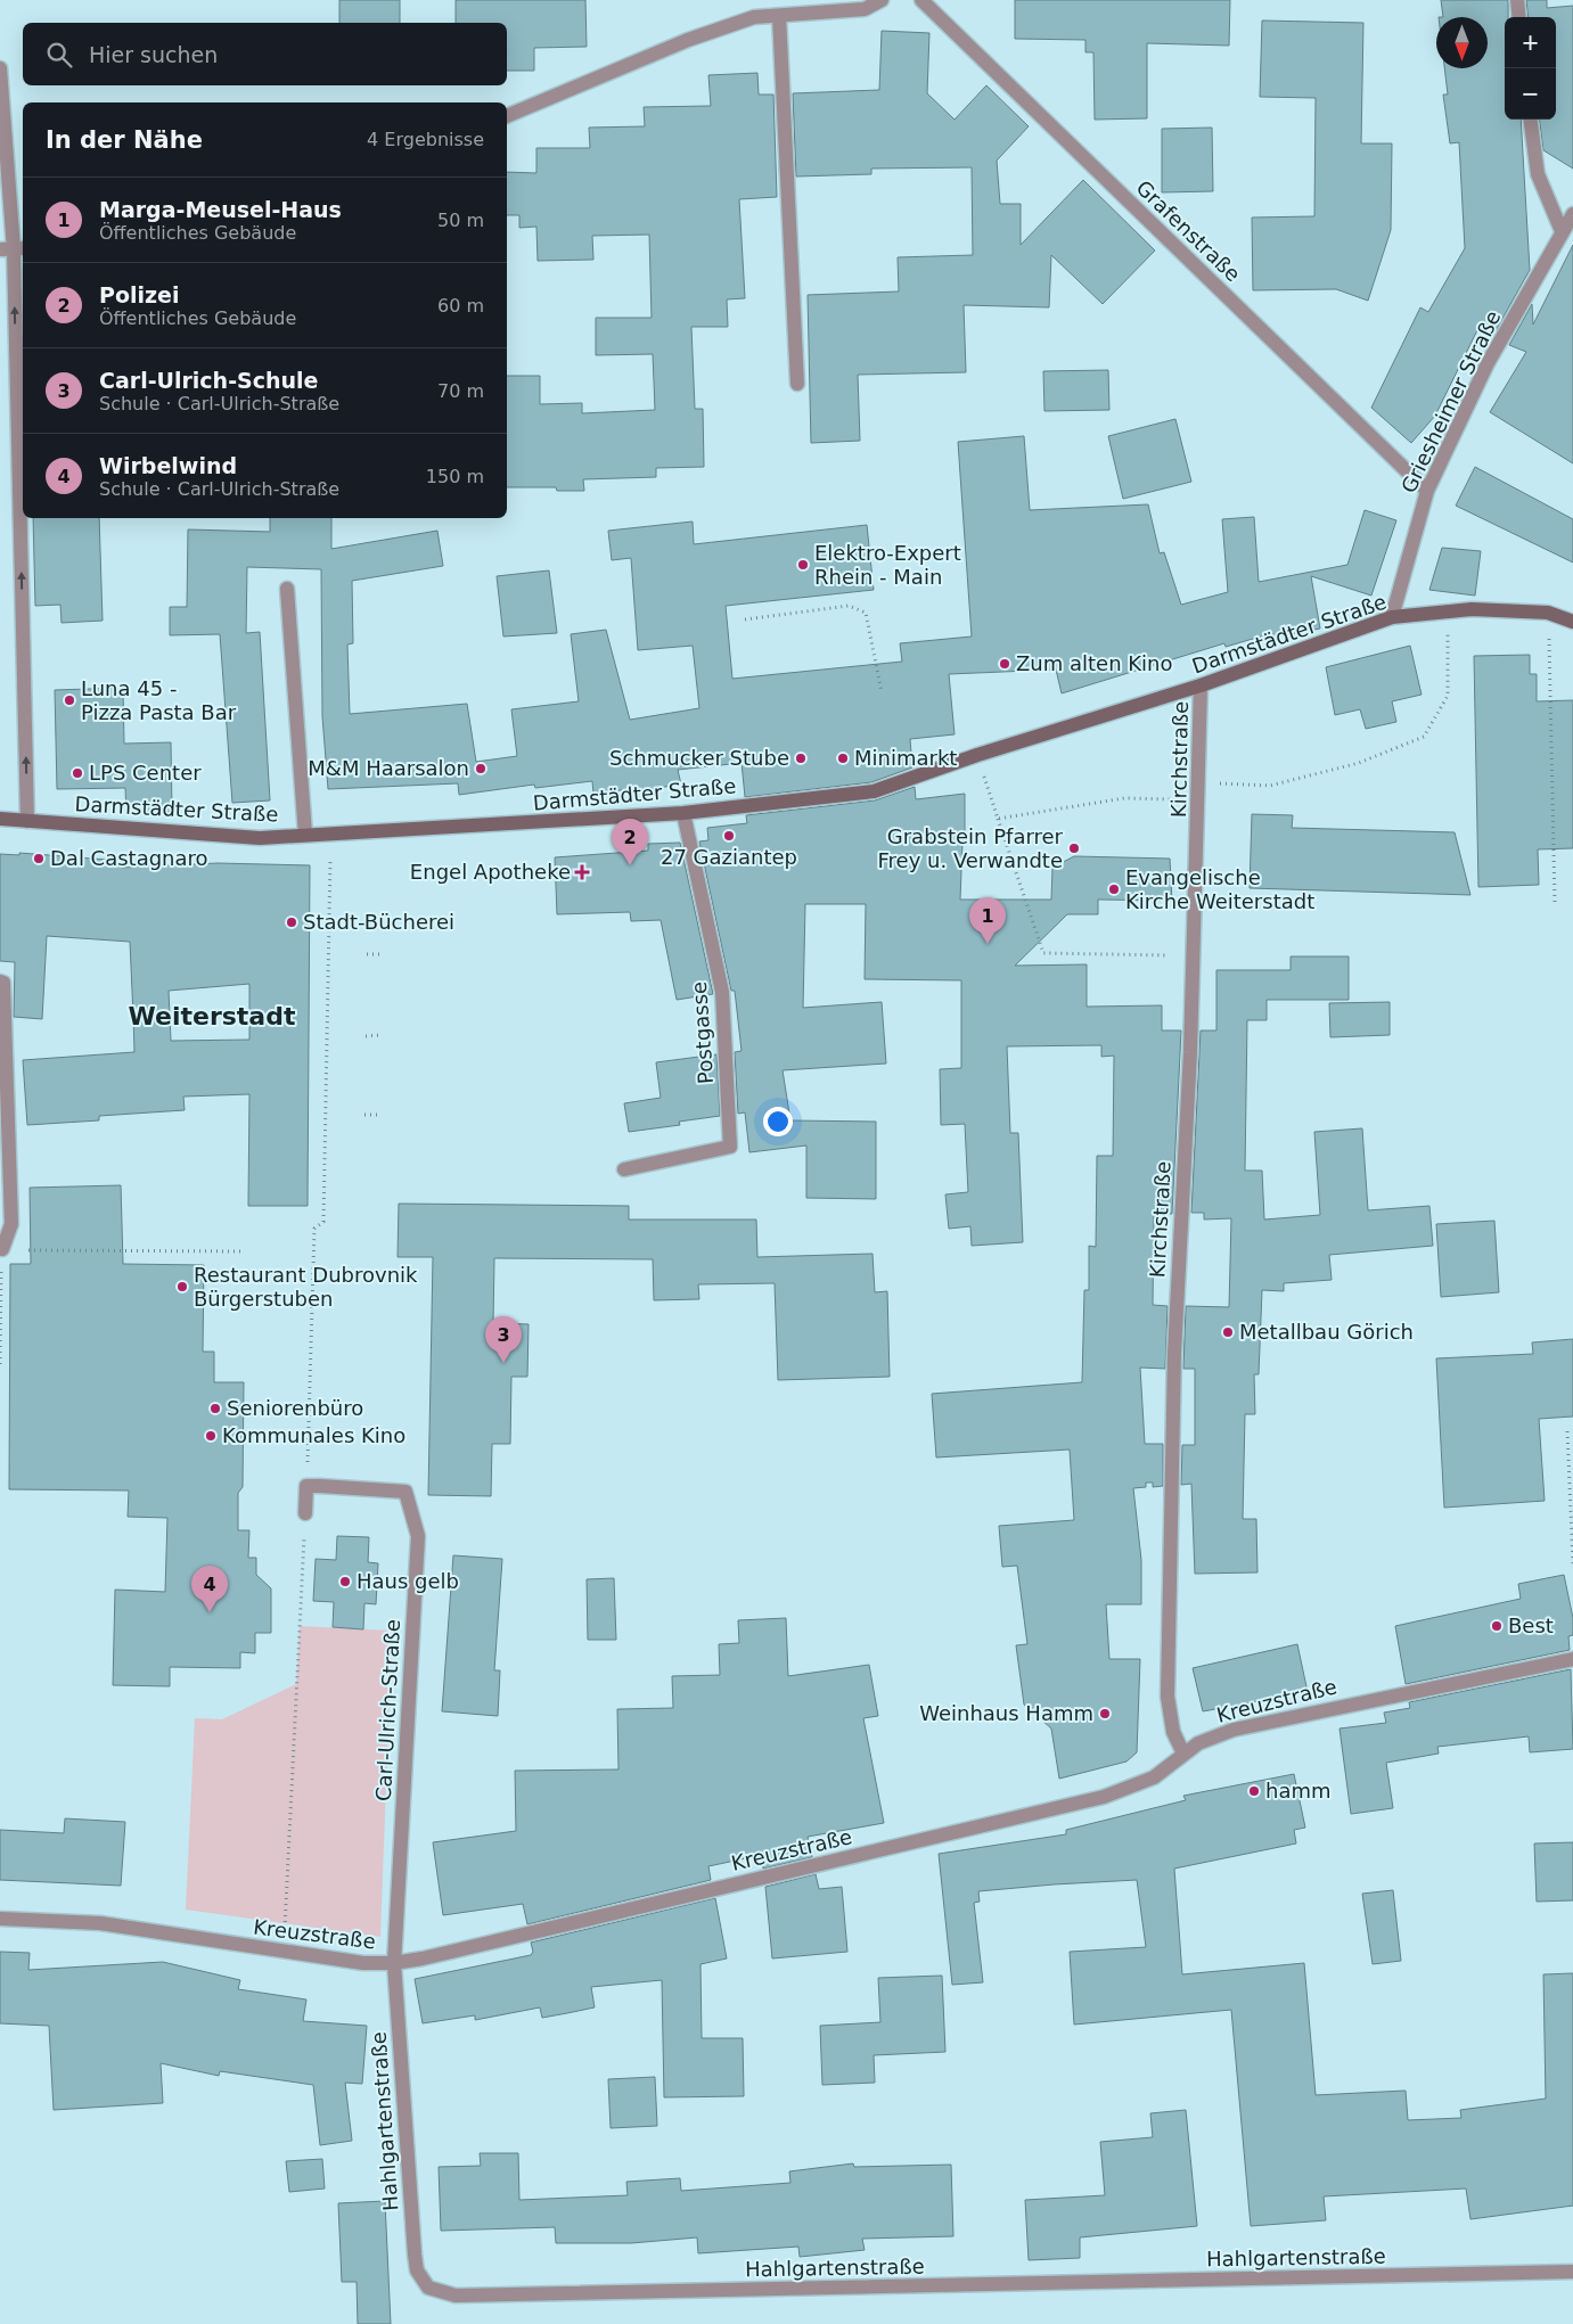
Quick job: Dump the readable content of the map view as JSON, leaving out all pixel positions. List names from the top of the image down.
{
  "streets": {
    "street": [
      "Grafenstraße",
      "Griesheimer Straße",
      "Darmstädter Straße",
      "Kirchstraße",
      "Postgasse",
      "Kreuzstraße",
      "Carl-Ulrich-Straße",
      "Hahlgartenstraße"
    ]
  },
  "crossings": [
    ["Grafenstraße", "Griesheimer Straße"],
    ["Griesheimer Straße", "Darmstädter Straße"],
    ["Darmstädter Straße", "Kirchstraße"],
    ["Darmstädter Straße", "Postgasse"],
    ["Kirchstraße", "Kreuzstraße"],
    ["Kreuzstraße", "Carl-Ulrich-Straße"],
    ["Kreuzstraße", "Hahlgartenstraße"],
    ["Carl-Ulrich-Straße", "Hahlgartenstraße"]
  ],
  "districts": ["Weiterstadt"],
  "places": {
    "other": [
      "Elektro-Expert Rhein - Main",
      "Zum alten Kino",
      "Luna 45 - Pizza Pasta Bar",
      "Schmucker Stube",
      "Minimarkt",
      "M&M Haarsalon",
      "LPS Center",
      "27 Gaziantep",
      "Grabstein Pfarrer Frey u. Verwandte",
      "Dal Castagnaro",
      "Evangelische Kirche Weiterstadt",
      "Stadt-Bücherei",
      "Restaurant Dubrovnik Bürgerstuben",
      "Metallbau Görich",
      "Seniorenbüro",
      "Kommunales Kino",
      "Haus gelb",
      "Best",
      "Weinhaus Hamm",
      "hamm"
    ],
    "health": ["Engel Apotheke"]
  },
  "north": "bottom",
  "page": {
    "map_buttons": ["+", "−"],
    "search": "Hier suchen",
    "heading": ["In der Nähe", "4 Ergebnisse"],
    "list": [
      {
        "mark": "1",
        "name": "Marga-Meusel-Haus",
        "note": "Öffentliches Gebäude",
        "value": "50 m"
      },
      {
        "mark": "2",
        "name": "Polizei",
        "note": "Öffentliches Gebäude",
        "value": "60 m"
      },
      {
        "mark": "3",
        "name": "Carl-Ulrich-Schule",
        "note": "Schule · Carl-Ulrich-Straße",
        "value": "70 m"
      },
      {
        "mark": "4",
        "name": "Wirbelwind",
        "note": "Schule · Carl-Ulrich-Straße",
        "value": "150 m"
      }
    ],
    "pins": [
      "2",
      "1",
      "3",
      "4"
    ]
  }
}
